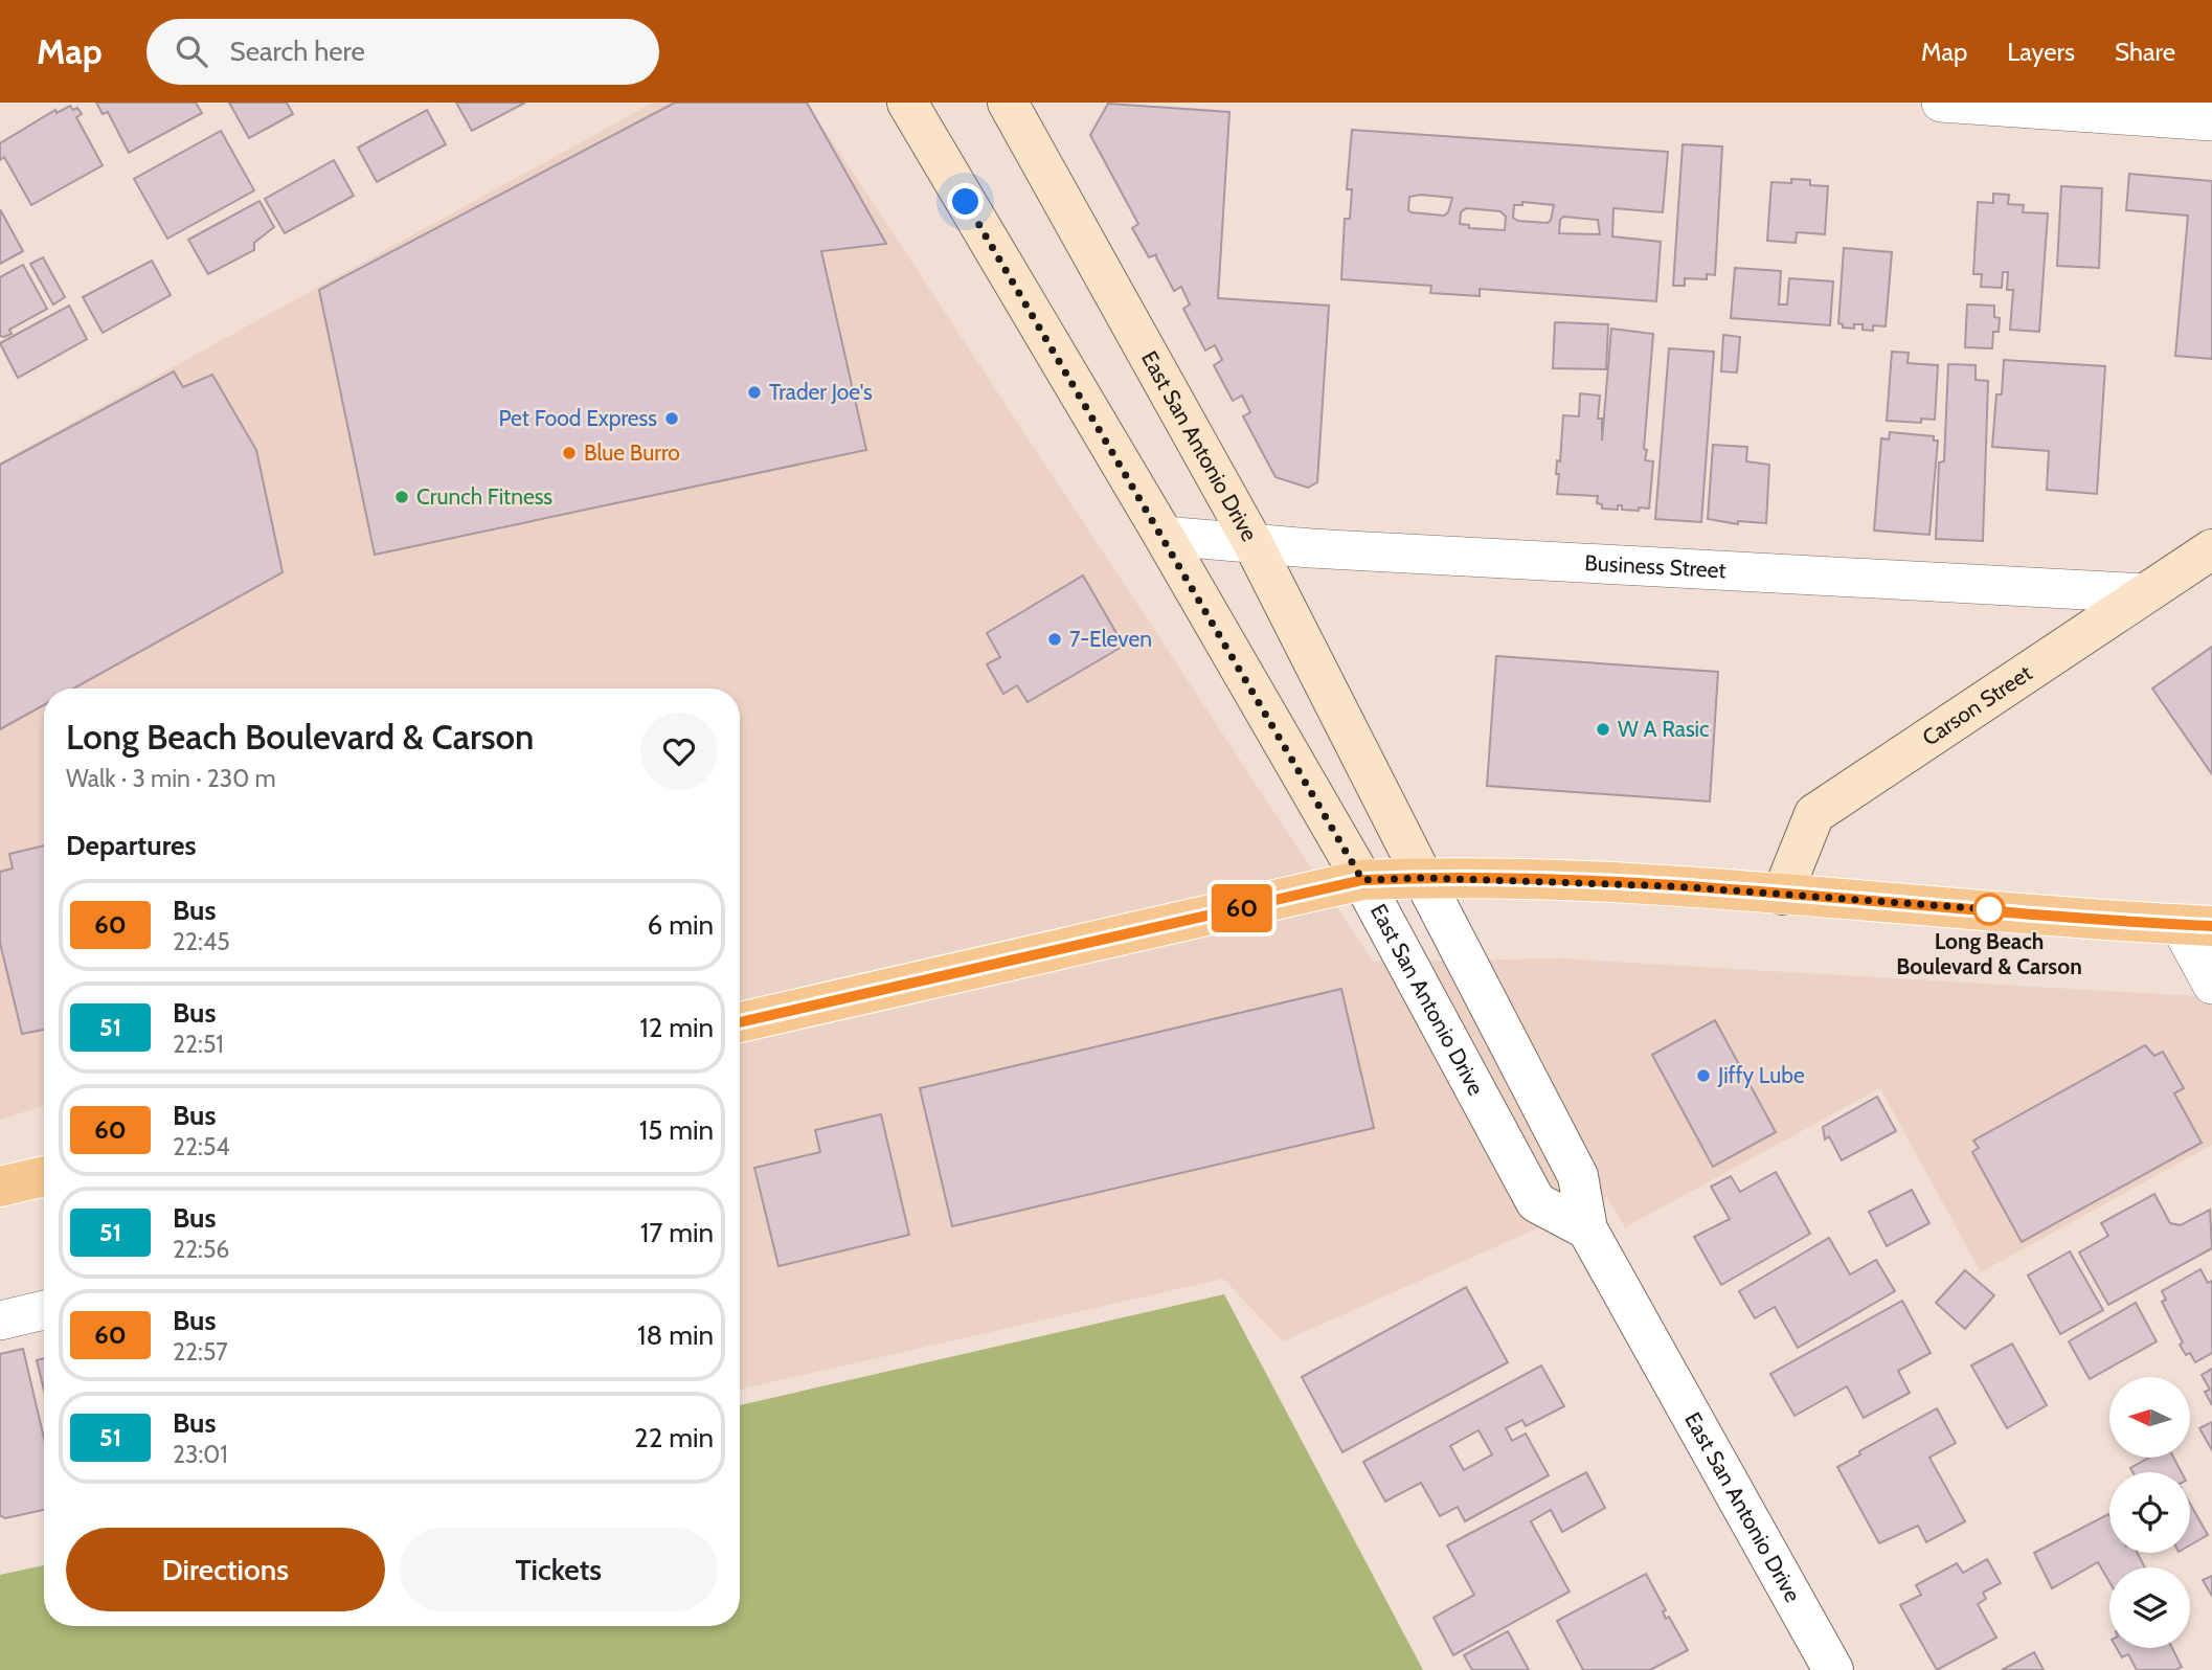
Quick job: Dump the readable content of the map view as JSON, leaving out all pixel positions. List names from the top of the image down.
{
  "streets": {
    "main road": ["East San Antonio Drive", "Carson Street"],
    "street": ["Business Street"]
  },
  "crossings": [
    ["East San Antonio Drive", "Business Street"],
    ["Business Street", "Carson Street"]
  ],
  "places": [
    "Trader Joe's",
    "Pet Food Express",
    "Blue Burro",
    "Crunch Fitness",
    "7-Eleven",
    "W A Rasic",
    "Long Beach Boulevard & Carson",
    "Jiffy Lube"
  ],
  "lines": ["bus line 60"],
  "north": "left",
  "page": {
    "header": "Map",
    "search": "Search here",
    "nav": ["Map", "Layers", "Share"],
    "on_map": "60",
    "heading": [
      ["Long Beach Boulevard & Carson", "Walk · 3 min · 230 m"],
      "Departures"
    ],
    "list": [
      {
        "mark": "60",
        "name": "Bus",
        "note": "22:45",
        "value": "6 min"
      },
      {
        "mark": "51",
        "name": "Bus",
        "note": "22:51",
        "value": "12 min"
      },
      {
        "mark": "60",
        "name": "Bus",
        "note": "22:54",
        "value": "15 min"
      },
      {
        "mark": "51",
        "name": "Bus",
        "note": "22:56",
        "value": "17 min"
      },
      {
        "mark": "60",
        "name": "Bus",
        "note": "22:57",
        "value": "18 min"
      },
      {
        "mark": "51",
        "name": "Bus",
        "note": "23:01",
        "value": "22 min"
      }
    ],
    "buttons": ["Directions", "Tickets"]
  }
}
